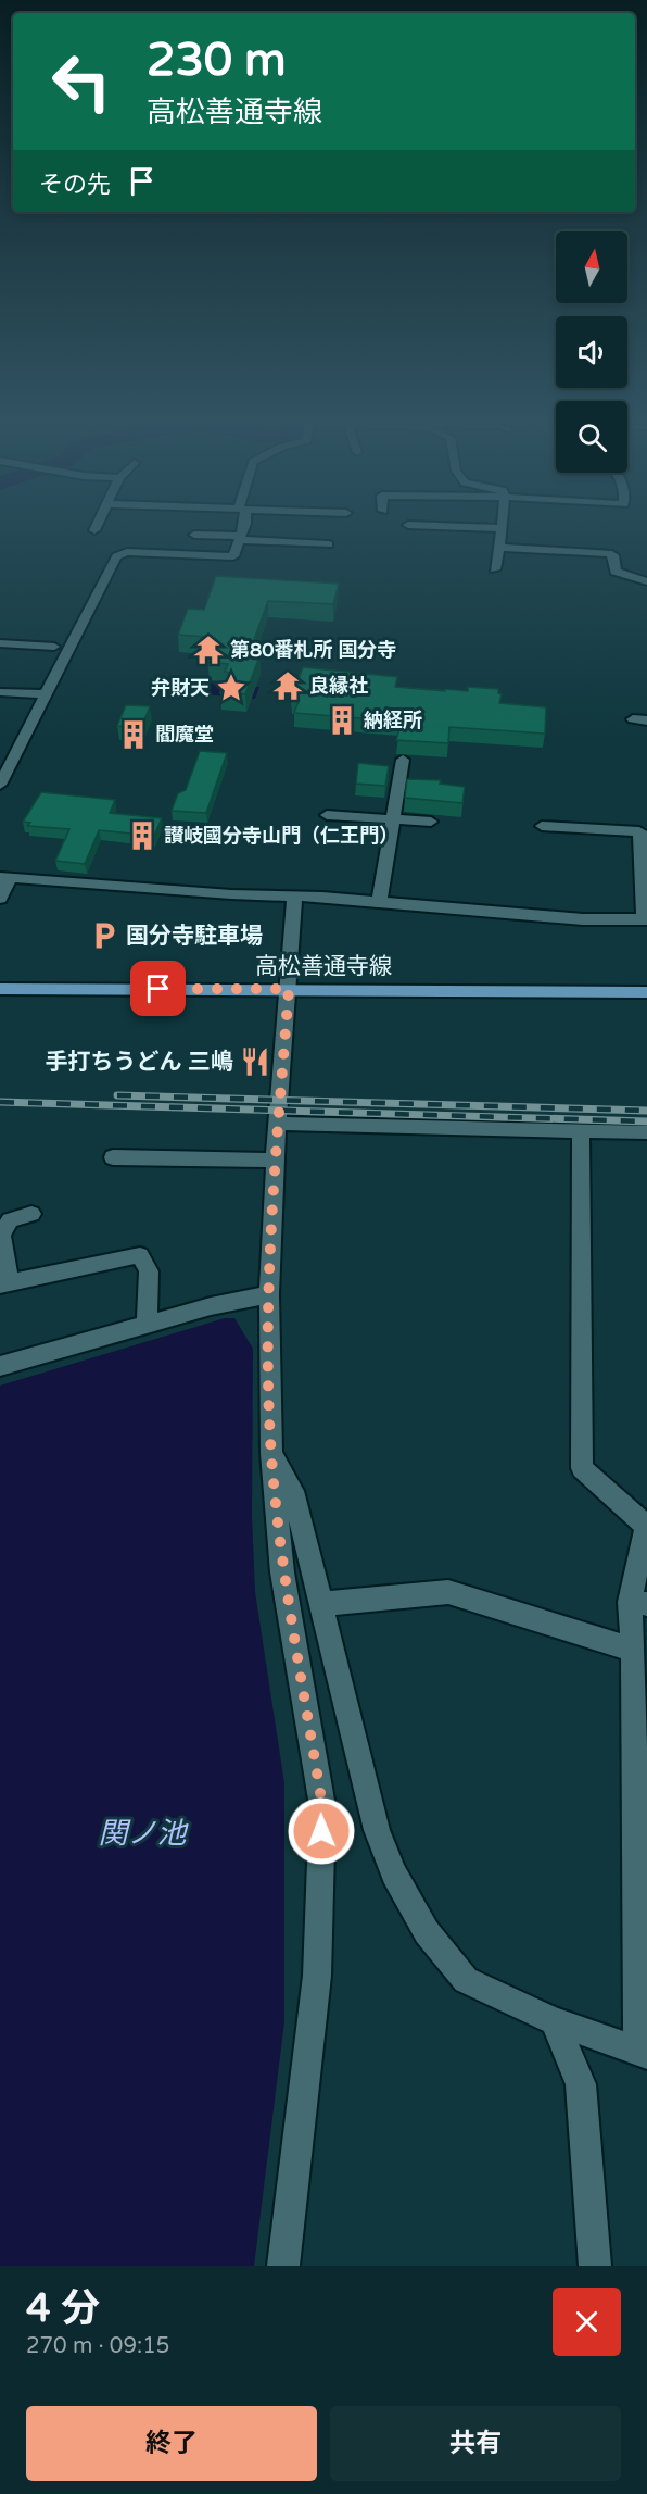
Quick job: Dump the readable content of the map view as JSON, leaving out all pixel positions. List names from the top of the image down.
{
  "streets": {
    "main road": ["高松善通寺線"]
  },
  "water": ["関ノ池"],
  "places": {
    "temple": ["第80番札所 国分寺", "良縁社"],
    "place": ["弁財天"],
    "building": ["納経所", "閻魔堂", "讃岐國分寺山門（仁王門）"],
    "parking": ["国分寺駐車場"],
    "restaurant": ["手打ちうどん 三嶋"]
  },
  "north": "top",
  "page": {
    "turn": ["230 m", "高松善通寺線"],
    "then": "その先",
    "heading": ["4 分", "270 m · 09:15"],
    "buttons": ["終了", "共有"]
  }
}
